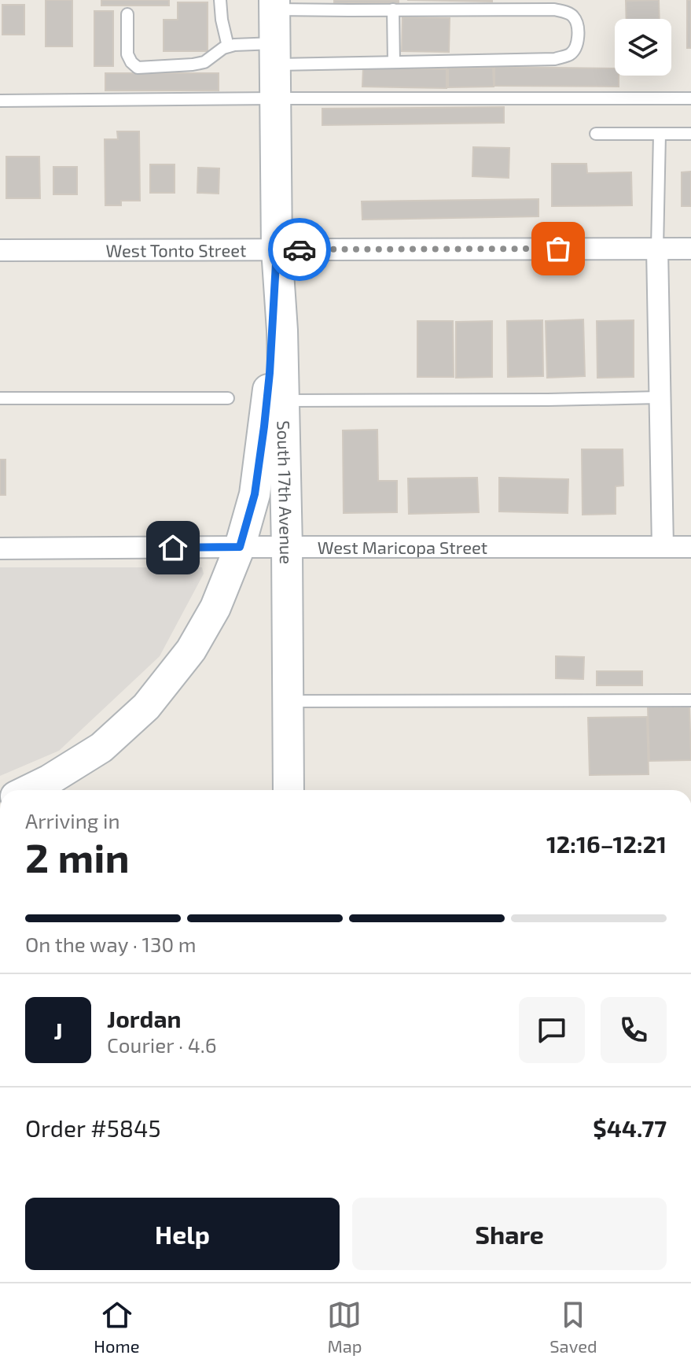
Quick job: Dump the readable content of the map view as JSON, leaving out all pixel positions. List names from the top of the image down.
{
  "streets": {
    "main road": ["South 17th Avenue"],
    "street": ["West Tonto Street", "West Maricopa Street"]
  },
  "crossings": [
    ["West Tonto Street", "South 17th Avenue"],
    ["South 17th Avenue", "West Maricopa Street"]
  ],
  "page": {
    "heading": ["2 min", "Arriving in", "12:16–12:21"],
    "panel": [
      "Jordan",
      "Courier · 4.6",
      "Order #5845",
      "$44.77"
    ],
    "bar": "On the way · 130 m",
    "round": "J",
    "buttons": ["Help", "Share"],
    "tabs": ["Home", "Map", "Saved"]
  }
}
